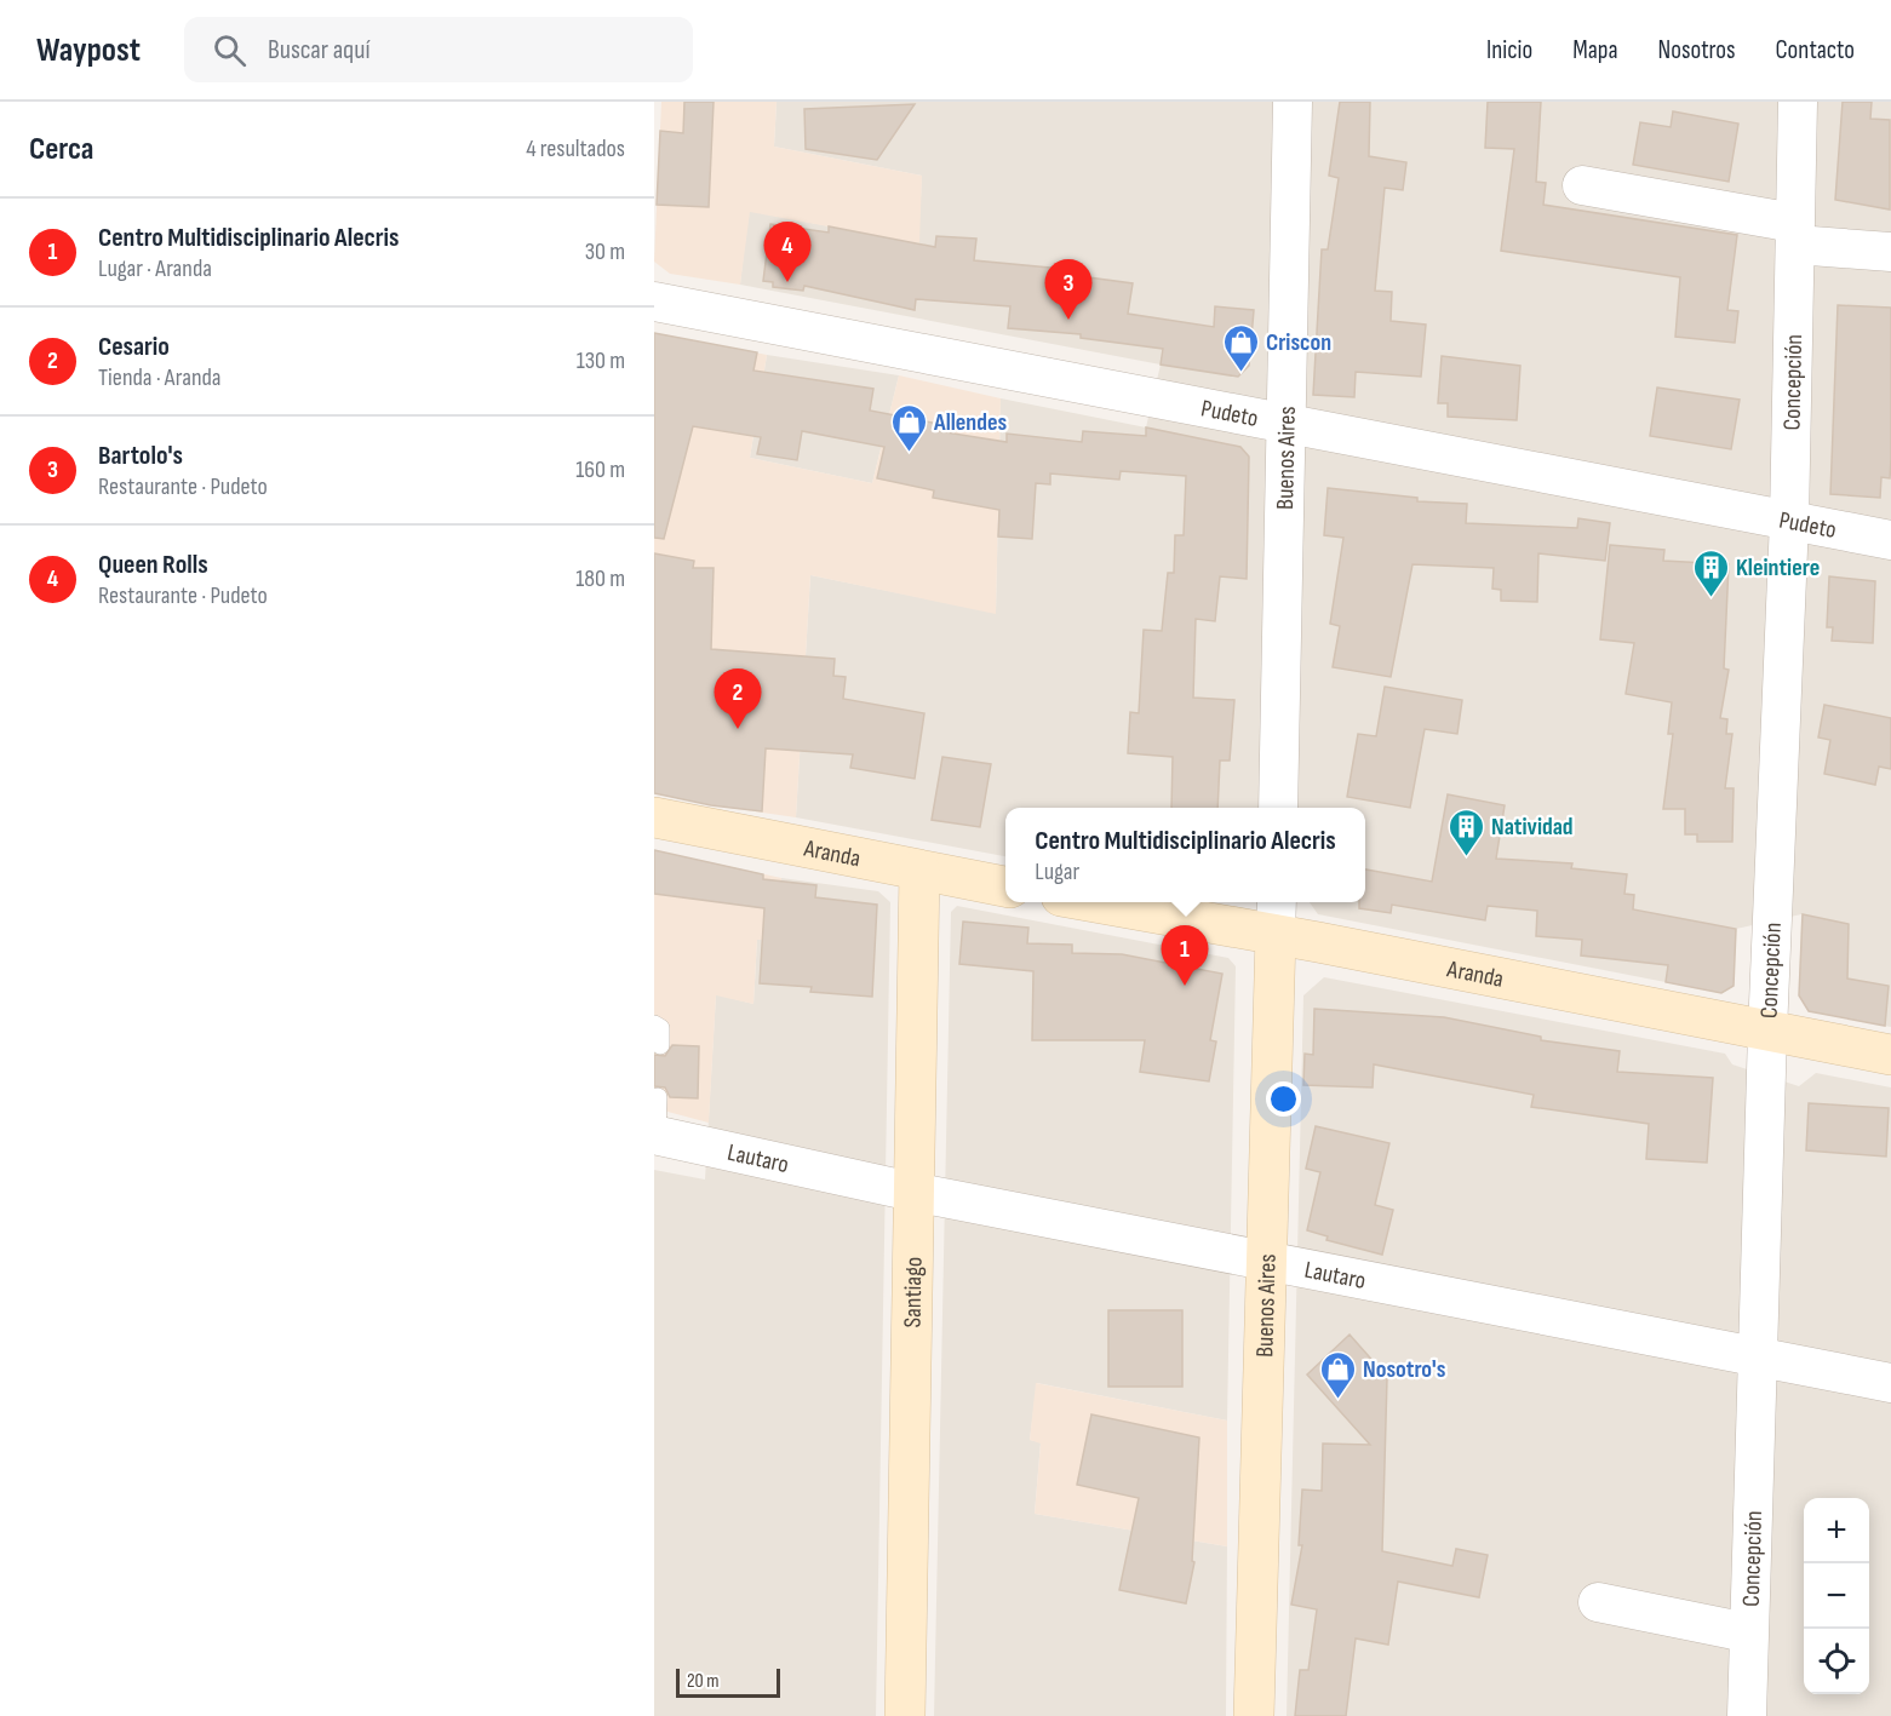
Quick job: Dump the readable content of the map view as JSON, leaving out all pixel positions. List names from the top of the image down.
{
  "streets": {
    "street": [
      "Concepción",
      "Pudeto",
      "Buenos Aires",
      "Aranda",
      "Lautaro",
      "Santiago"
    ]
  },
  "crossings": [
    ["Concepción", "Pudeto"],
    ["Concepción", "Aranda"],
    ["Concepción", "Lautaro"],
    ["Pudeto", "Buenos Aires"],
    ["Buenos Aires", "Aranda"],
    ["Buenos Aires", "Lautaro"],
    ["Aranda", "Santiago"],
    ["Lautaro", "Santiago"]
  ],
  "places": {
    "shop": ["Criscon", "Allendes", "Nosotro's"],
    "building": ["Kleintiere", "Natividad"]
  },
  "scale_bar": "20 m",
  "page": {
    "header": "Waypost",
    "search": "Buscar aquí",
    "nav": [
      "Inicio",
      "Mapa",
      "Nosotros",
      "Contacto"
    ],
    "heading": ["Cerca", "4 resultados"],
    "list": [
      {
        "mark": "1",
        "name": "Centro Multidisciplinario Alecris",
        "note": "Lugar · Aranda",
        "value": "30 m"
      },
      {
        "mark": "2",
        "name": "Cesario",
        "note": "Tienda · Aranda",
        "value": "130 m"
      },
      {
        "mark": "3",
        "name": "Bartolo's",
        "note": "Restaurante · Pudeto",
        "value": "160 m"
      },
      {
        "mark": "4",
        "name": "Queen Rolls",
        "note": "Restaurante · Pudeto",
        "value": "180 m"
      }
    ],
    "pins": [
      "4",
      "3",
      "2",
      "1"
    ],
    "popup": ["Centro Multidisciplinario Alecris", "Lugar"],
    "map_buttons": ["+", "−"],
    "scale": "20 m"
  }
}
